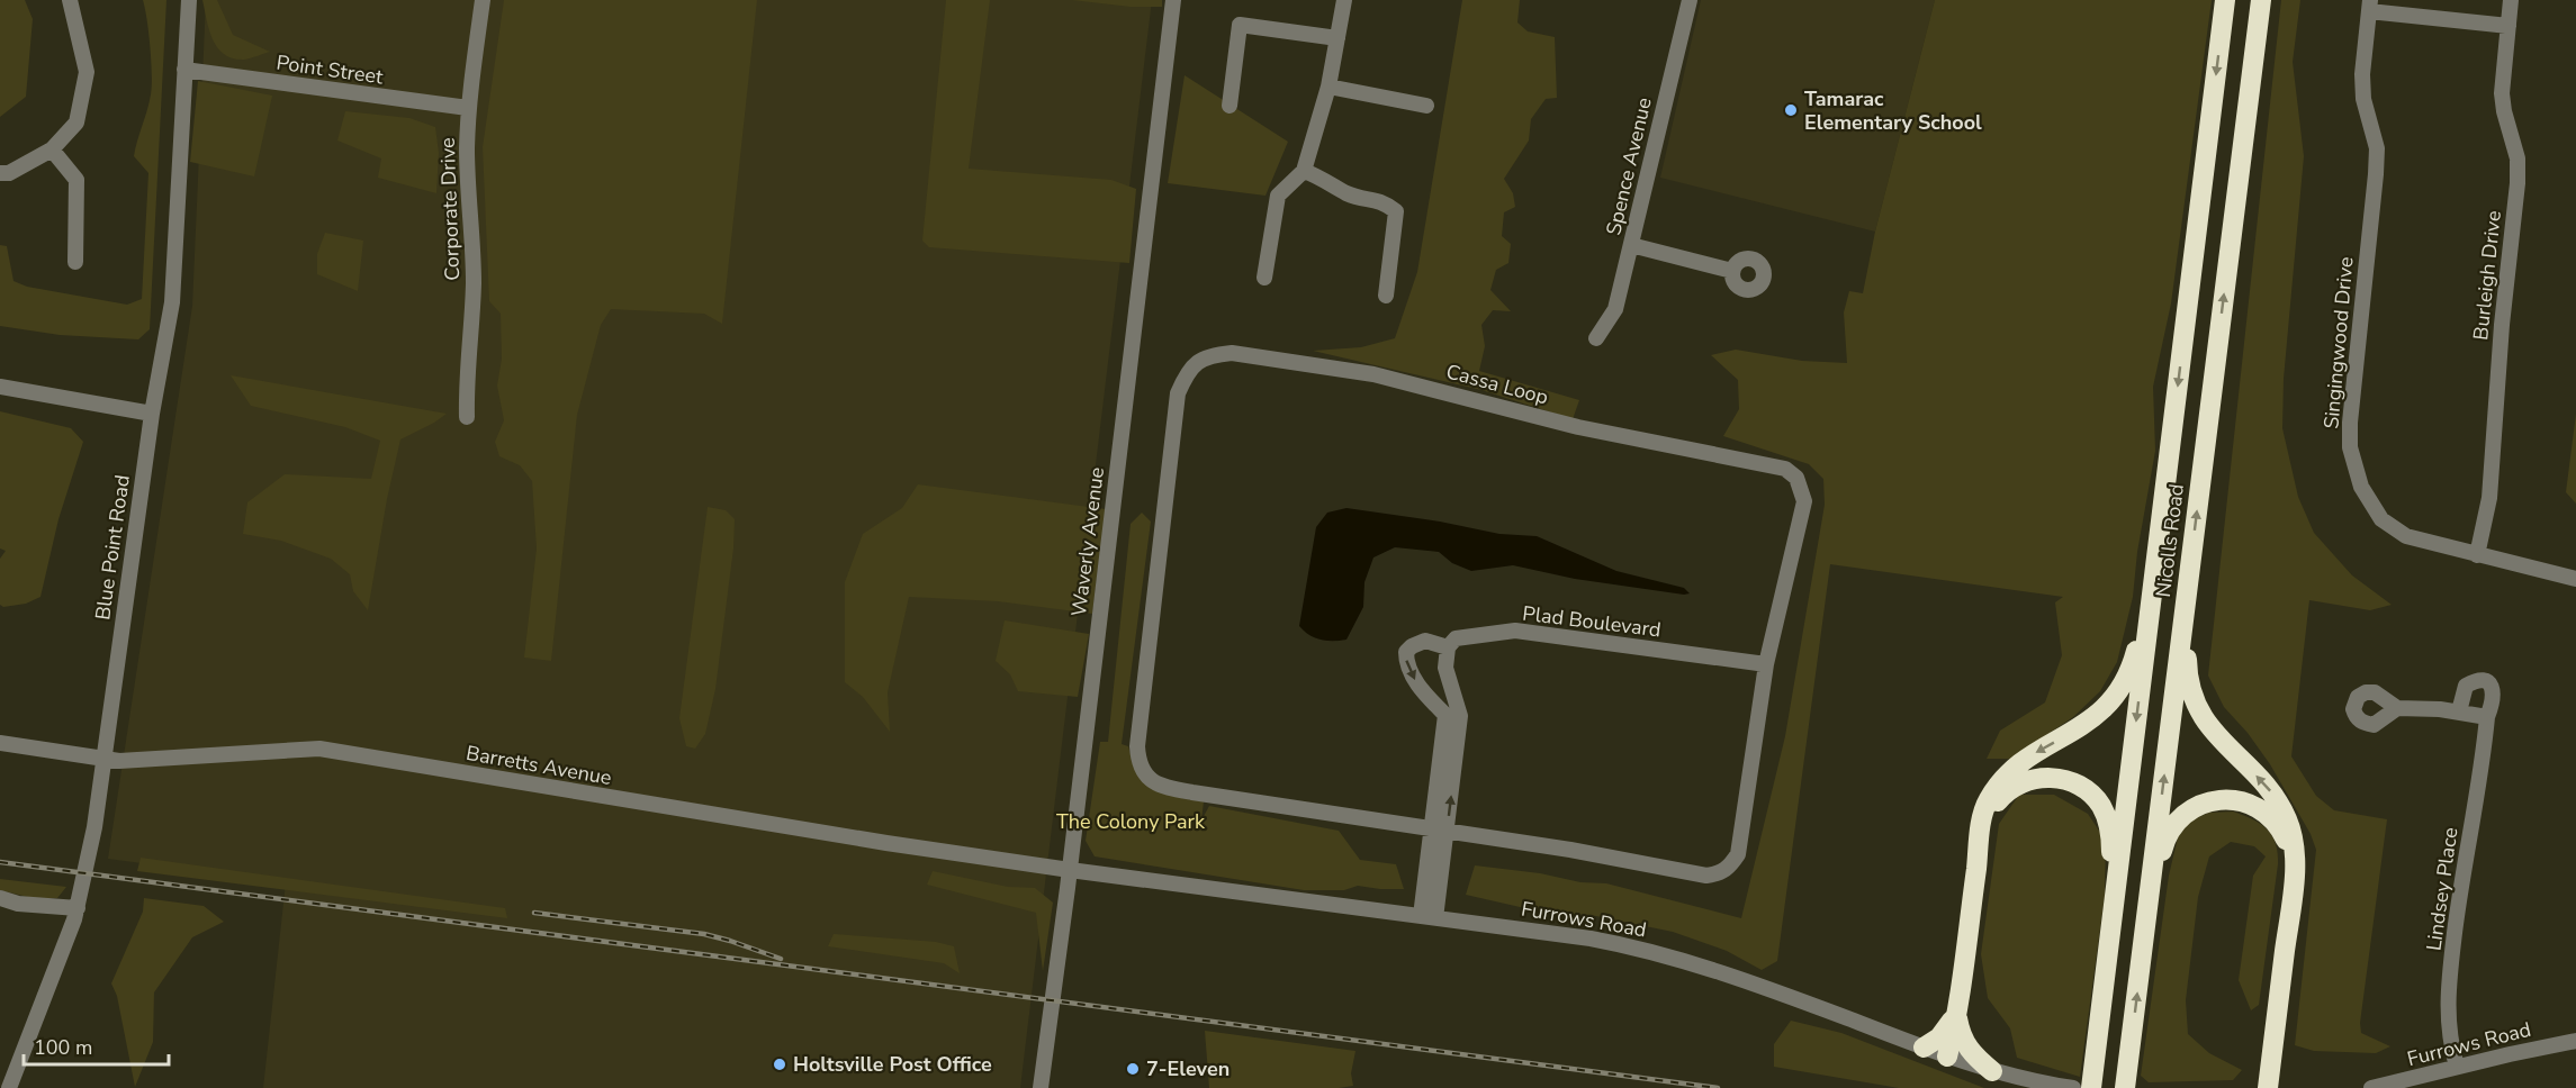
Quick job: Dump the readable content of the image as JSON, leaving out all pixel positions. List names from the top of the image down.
{
  "streets": {
    "highway": ["Nicolls Road"],
    "street": [
      "Point Street",
      "Spence Avenue",
      "Corporate Drive",
      "Burleigh Drive",
      "Singingwood Drive",
      "Cassa Loop",
      "Waverly Avenue",
      "Blue Point Road",
      "Plad Boulevard",
      "Barretts Avenue",
      "Lindsey Place",
      "Furrows Road"
    ]
  },
  "crossings": [
    ["Point Street", "Corporate Drive"],
    ["Point Street", "Blue Point Road"],
    ["Burleigh Drive", "Singingwood Drive"],
    ["Cassa Loop", "Plad Boulevard"],
    ["Waverly Avenue", "Barretts Avenue"],
    ["Waverly Avenue", "Furrows Road"],
    ["Blue Point Road", "Barretts Avenue"],
    ["Barretts Avenue", "Furrows Road"],
    ["Lindsey Place", "Furrows Road"]
  ],
  "parks": ["The Colony Park"],
  "places": ["Tamarac Elementary School", "Holtsville Post Office", "7-Eleven"],
  "scale_bar": "100 m"
}
